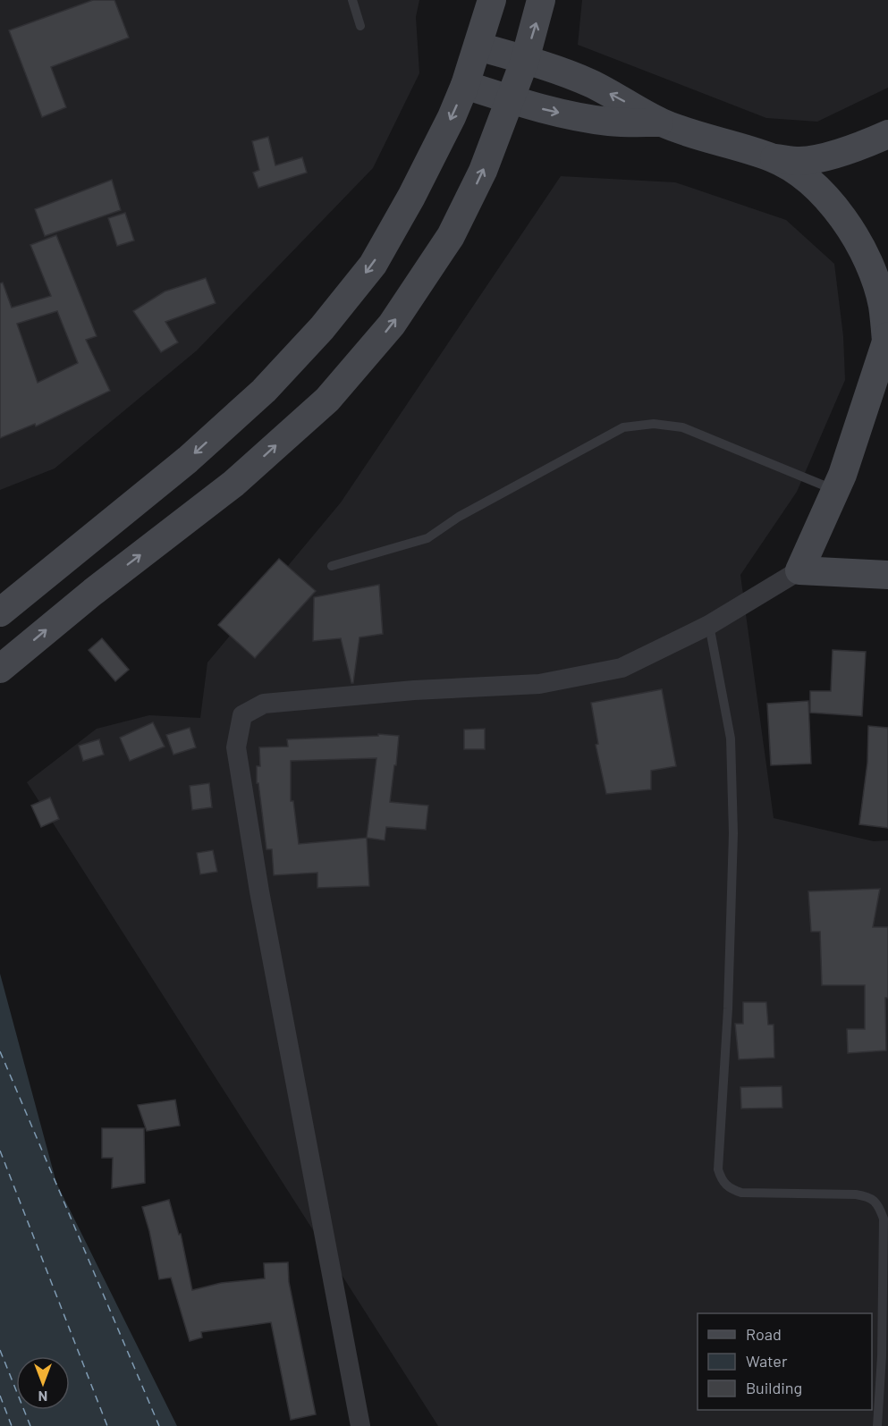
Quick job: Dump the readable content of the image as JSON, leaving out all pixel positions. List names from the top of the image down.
{
  "legend": ["Road", "Water", "Building"],
  "north": "bottom"
}
